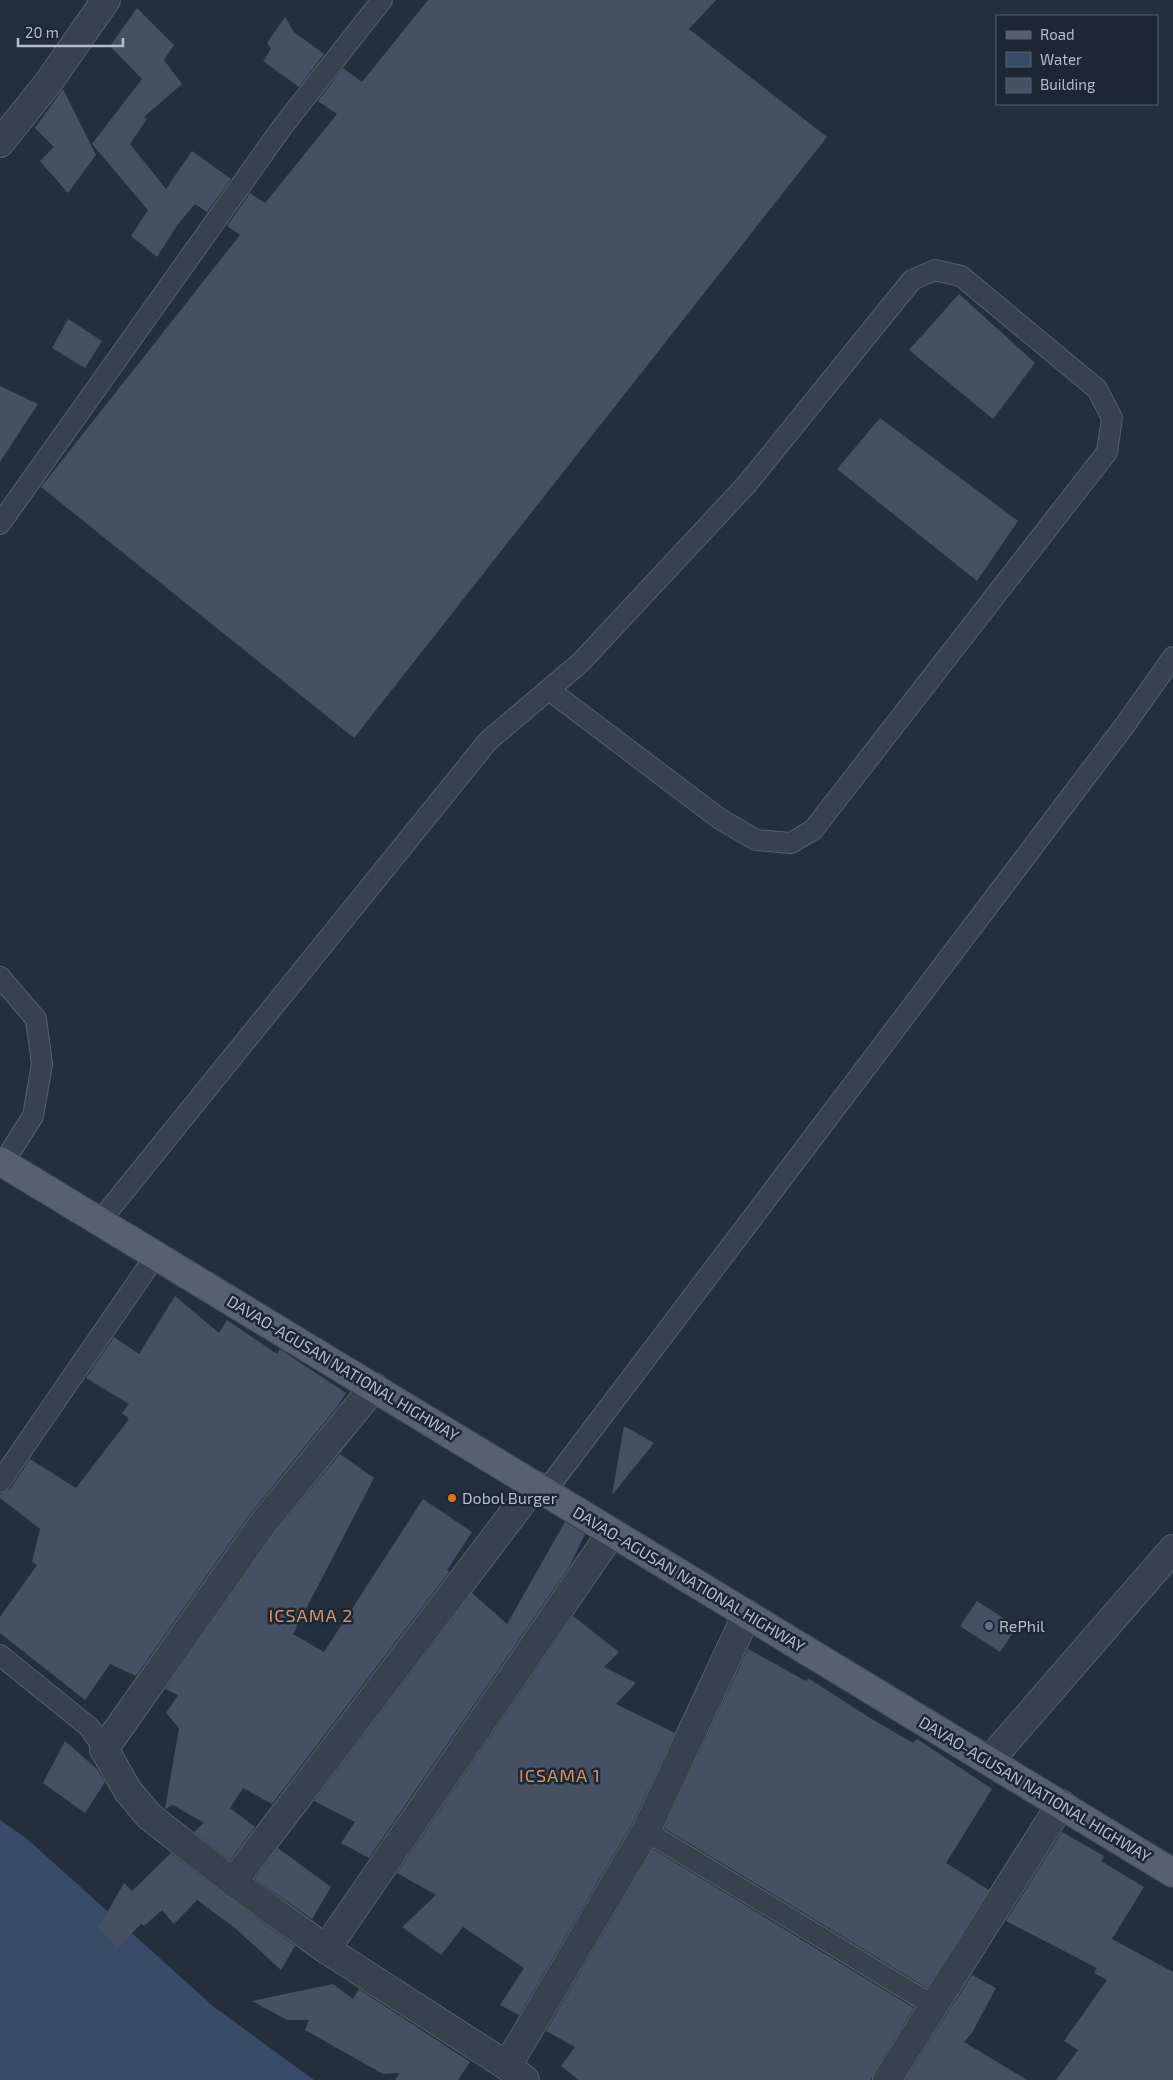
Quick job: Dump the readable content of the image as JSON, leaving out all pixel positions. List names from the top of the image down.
{
  "streets": {
    "main road": ["DAVAO-AGUSAN NATIONAL HIGHWAY"]
  },
  "districts": ["ICSAMA 2", "ICSAMA 1"],
  "places": ["Dobol Burger", "RePhil"],
  "legend": ["Road", "Water", "Building"],
  "scale_bar": "20 m"
}
